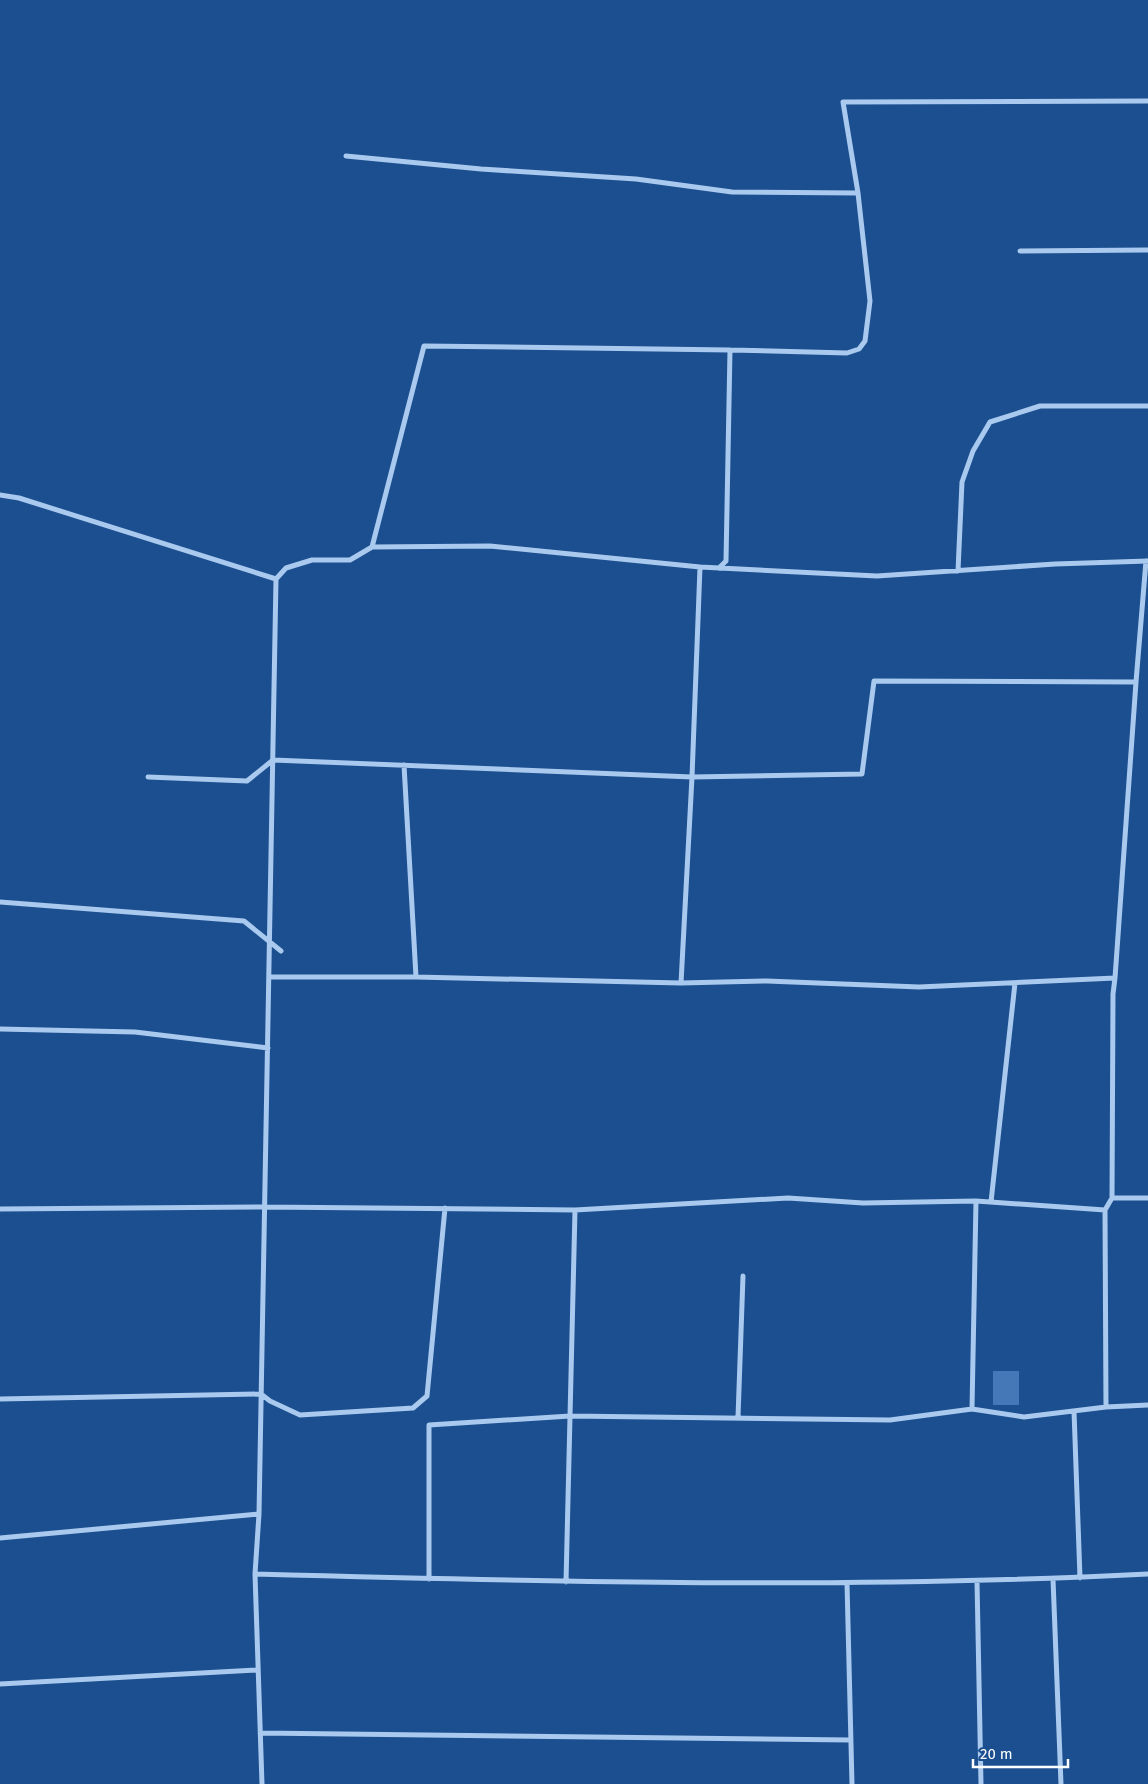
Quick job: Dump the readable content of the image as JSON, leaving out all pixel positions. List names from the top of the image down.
{
  "scale_bar": "20 m"
}
